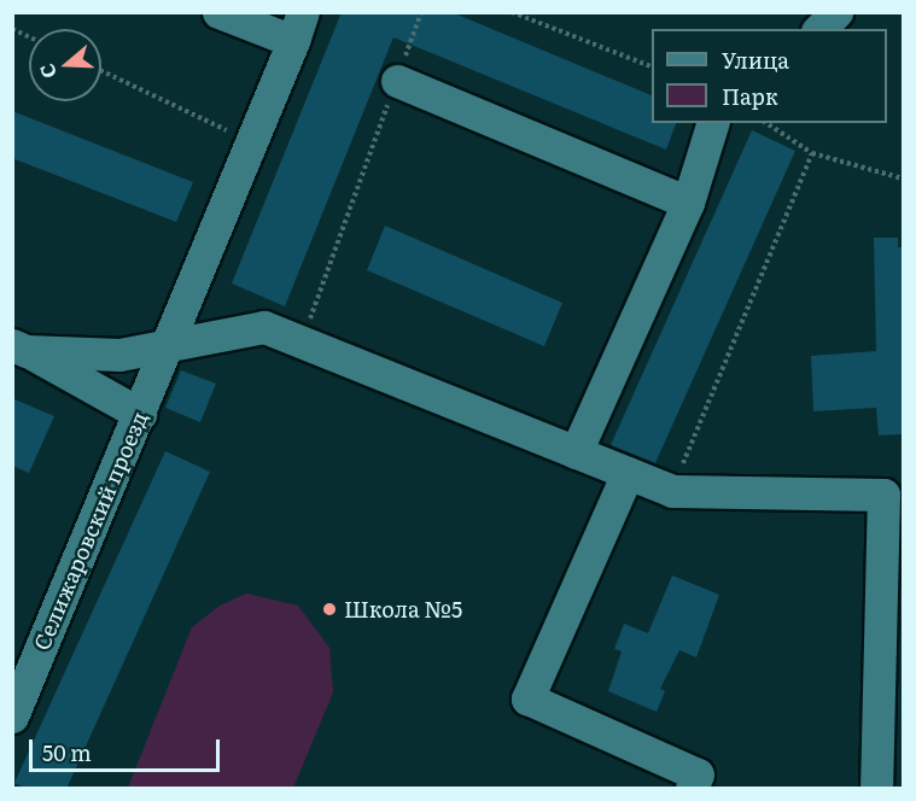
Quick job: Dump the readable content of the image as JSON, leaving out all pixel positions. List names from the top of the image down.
{
  "streets": {
    "street": ["Селижаровский проезд"]
  },
  "places": ["Школа №5"],
  "legend": ["Улица", "Парк"],
  "scale_bar": "50 m",
  "north": "left"
}
